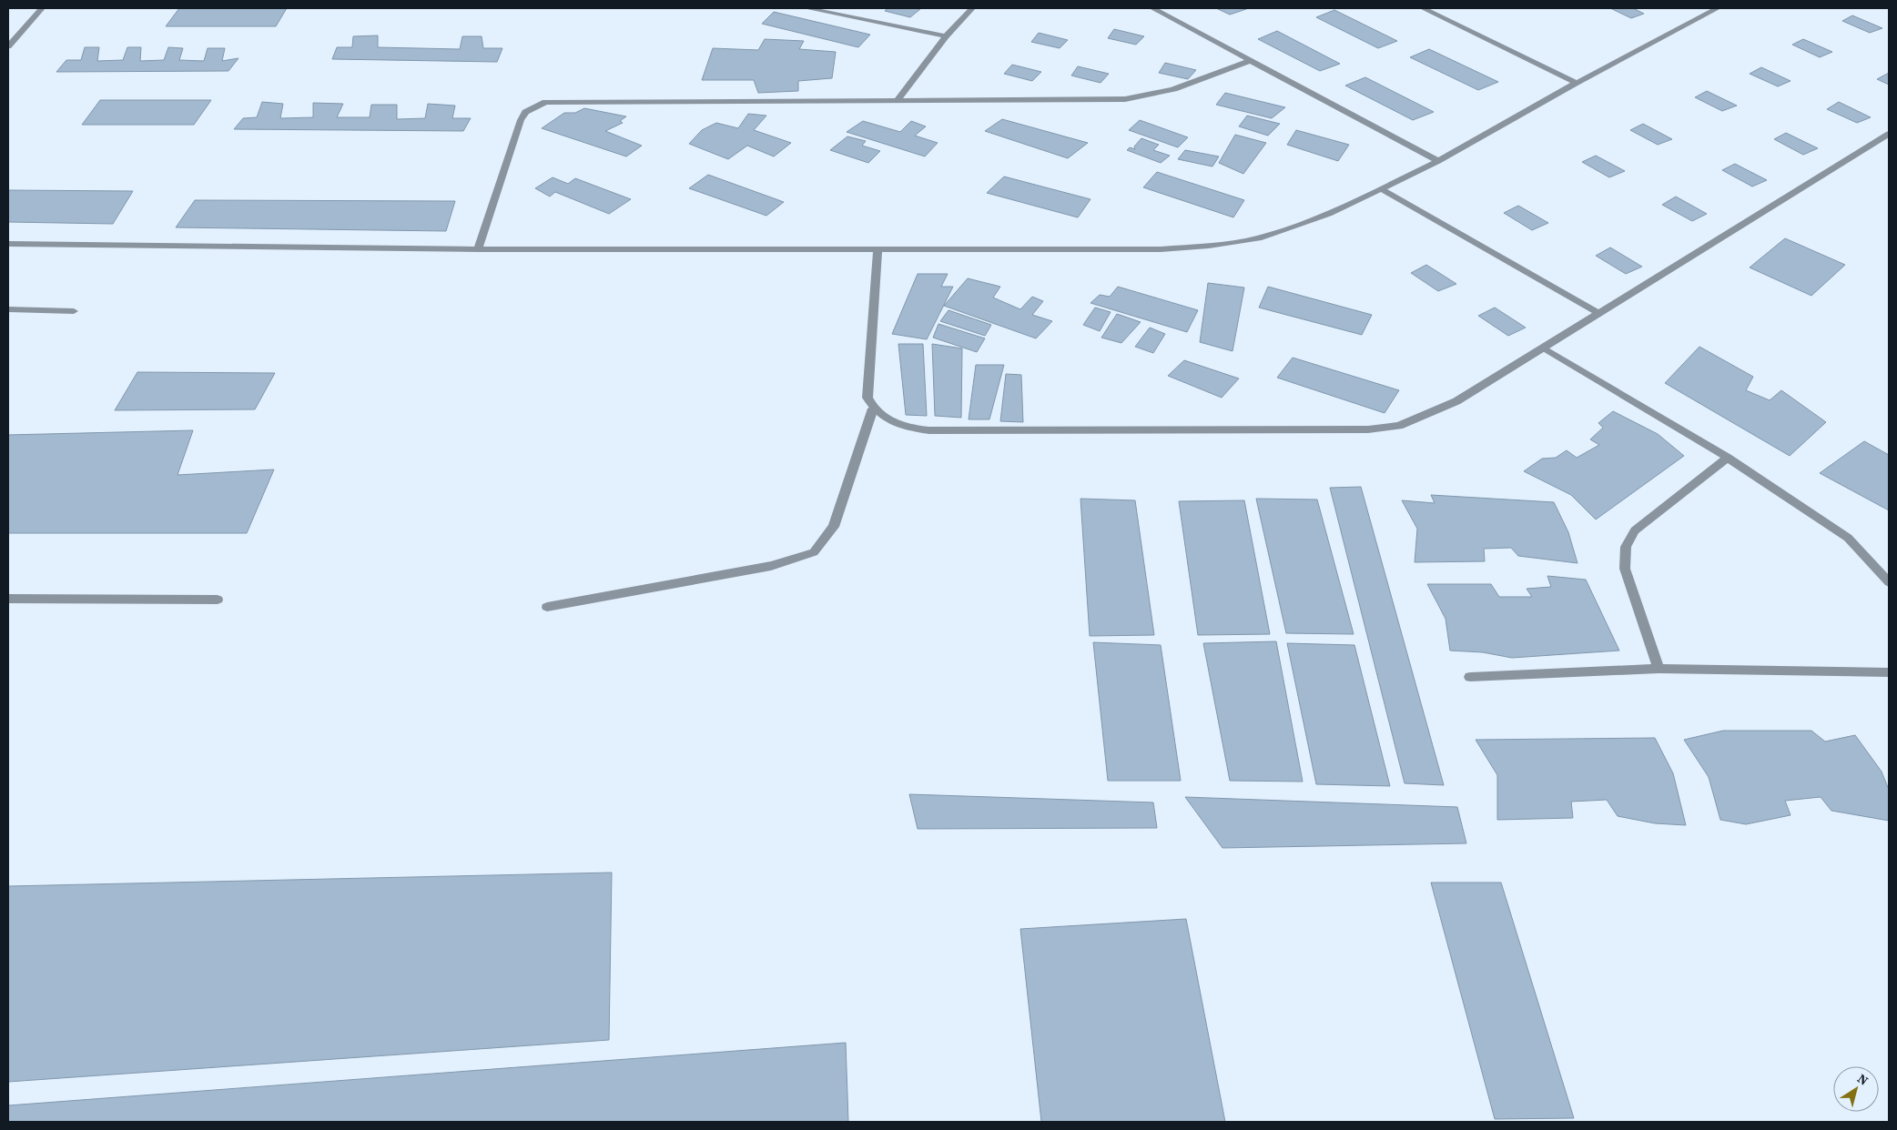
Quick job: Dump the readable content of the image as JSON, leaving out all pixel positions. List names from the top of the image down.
{
  "north": "top right"
}
